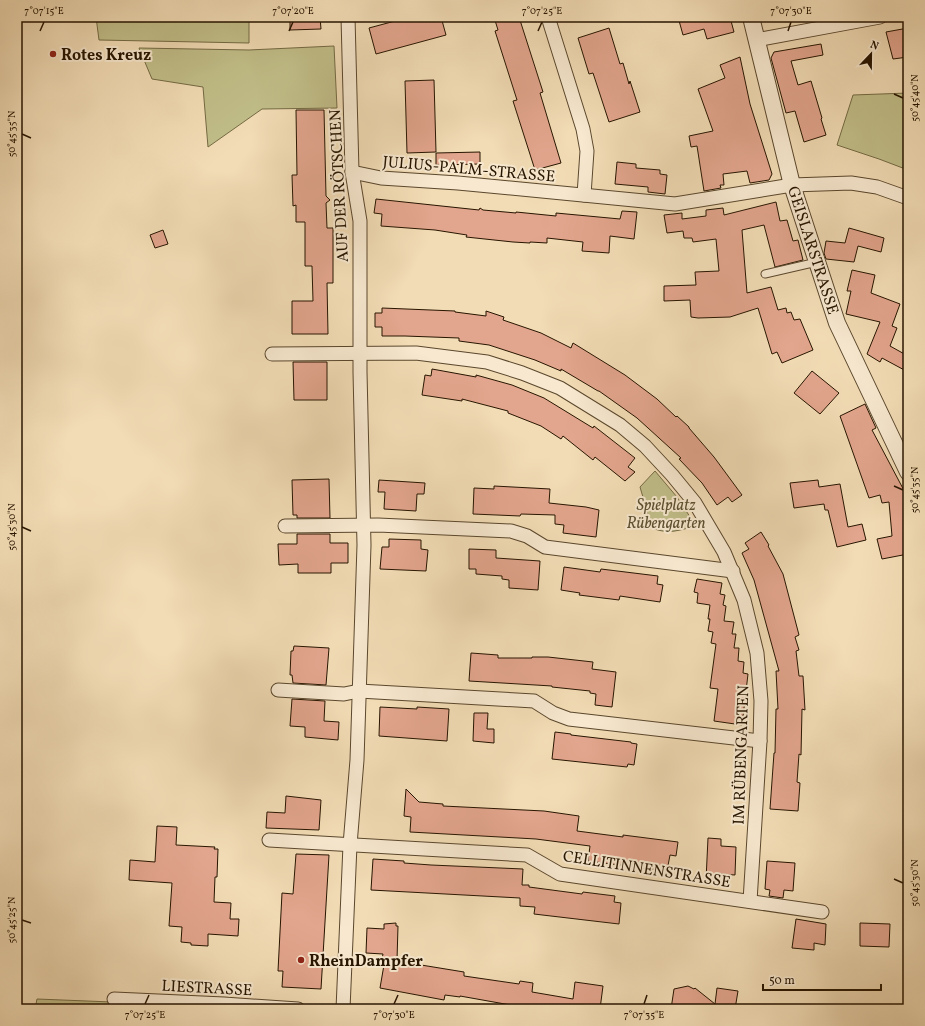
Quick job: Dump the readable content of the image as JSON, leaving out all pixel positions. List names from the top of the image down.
{
  "streets": {
    "street": [
      "JULIUS-PALM-STRASSE",
      "AUF DER RÖTSCHEN",
      "GEISLARSTRASSE",
      "IM RÜBENGARTEN",
      "CELLITINNENSTRASSE",
      "LIESTRASSE"
    ]
  },
  "crossings": [
    ["JULIUS-PALM-STRASSE", "AUF DER RÖTSCHEN"],
    ["JULIUS-PALM-STRASSE", "GEISLARSTRASSE"],
    ["AUF DER RÖTSCHEN", "IM RÜBENGARTEN"],
    ["AUF DER RÖTSCHEN", "CELLITINNENSTRASSE"],
    ["IM RÜBENGARTEN", "CELLITINNENSTRASSE"]
  ],
  "parks": ["Spielplatz Rübengarten"],
  "places": ["Rotes Kreuz", "RheinDampfer"],
  "scale_bar": "50 m",
  "north": "top",
  "coordinates": [
    "7°07'15\"E",
    "7°07'20\"E",
    "7°07'25\"E",
    "7°07'30\"E",
    "50°45'40\"N",
    "50°45'35\"N",
    "50°45'30\"N",
    "50°45'25\"N",
    "7°07'35\"E"
  ]
}
